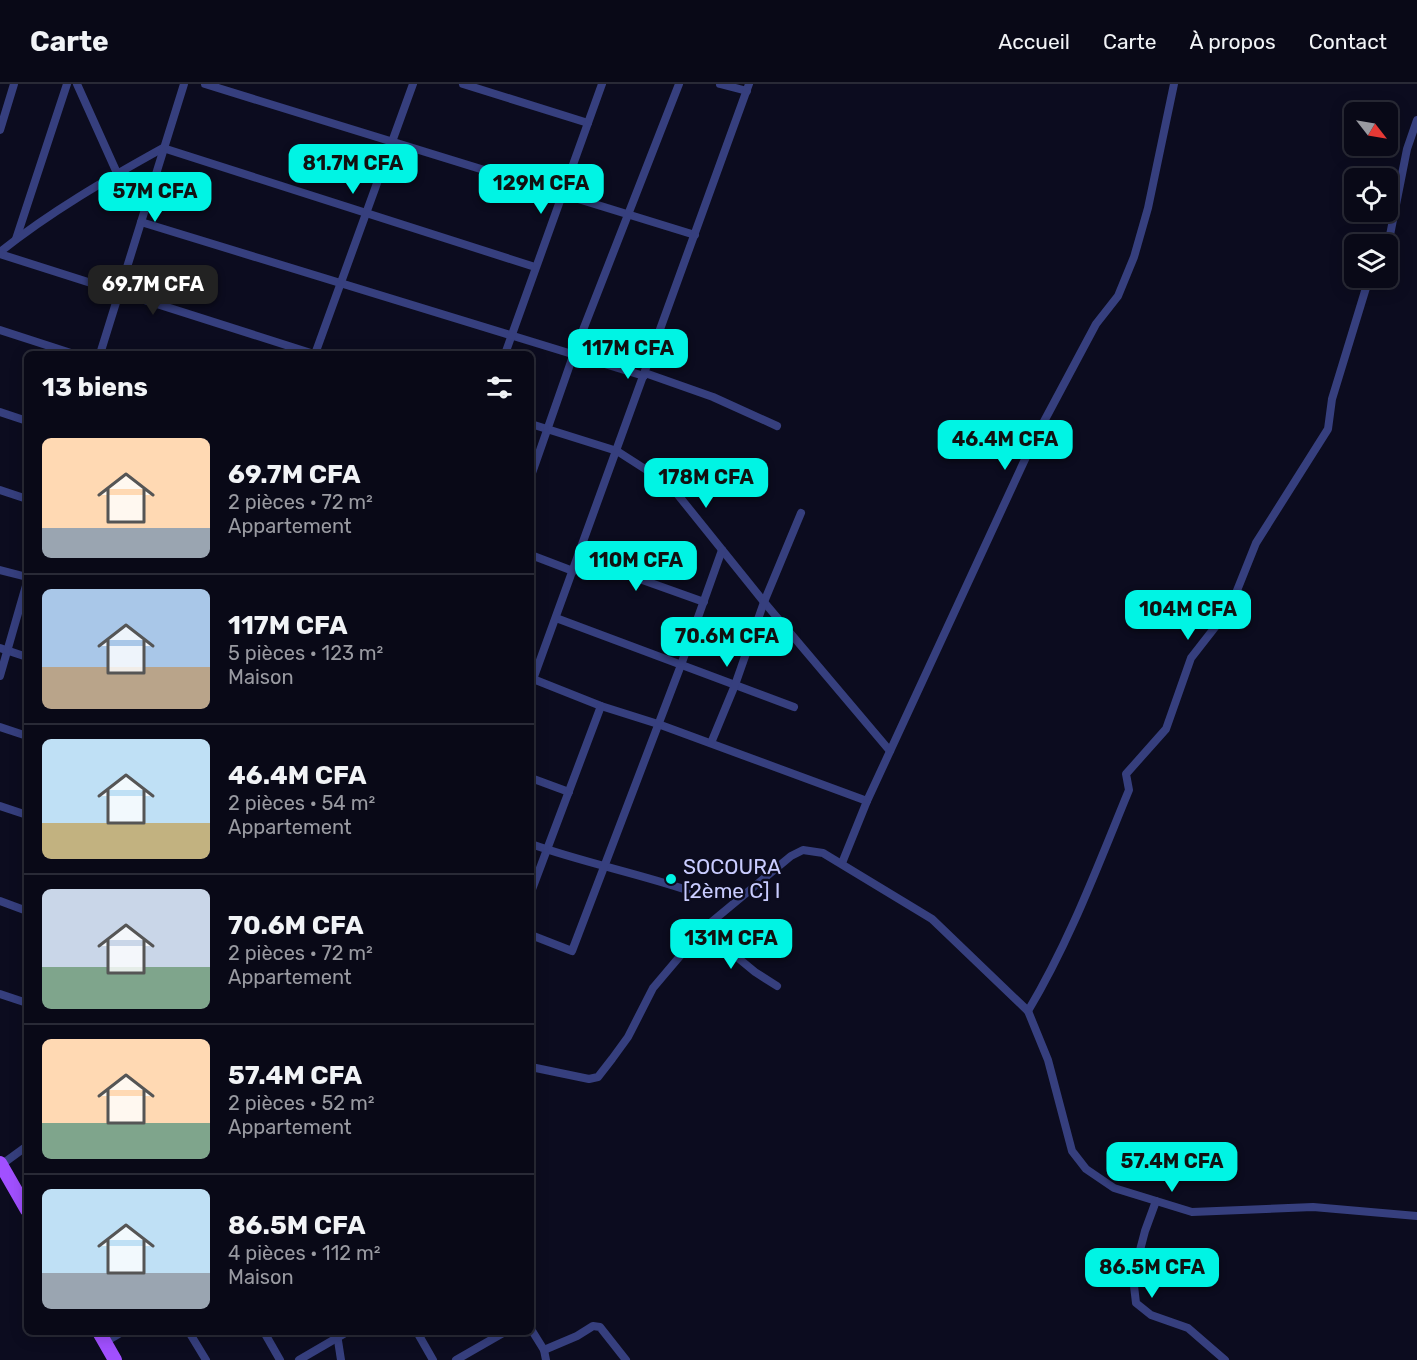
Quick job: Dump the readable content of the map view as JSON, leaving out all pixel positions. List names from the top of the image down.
{
  "places": ["SOCOURA [2ème C] I"],
  "north": "bottom right",
  "page": {
    "header": "Carte",
    "nav": [
      "Accueil",
      "Carte",
      "À propos",
      "Contact"
    ],
    "price": [
      "81.7M CFA",
      "129M CFA",
      "57M CFA",
      "69.7M CFA",
      "117M CFA",
      "46.4M CFA",
      "178M CFA",
      "110M CFA",
      "104M CFA",
      "70.6M CFA",
      "131M CFA",
      "57.4M CFA",
      "86.5M CFA"
    ],
    "heading": "13 biens",
    "list": [
      {
        "name": "69.7M CFA",
        "note": "2 pièces · 72 m² · Appartement"
      },
      {
        "name": "117M CFA",
        "note": "5 pièces · 123 m² · Maison"
      },
      {
        "name": "46.4M CFA",
        "note": "2 pièces · 54 m² · Appartement"
      },
      {
        "name": "70.6M CFA",
        "note": "2 pièces · 72 m² · Appartement"
      },
      {
        "name": "57.4M CFA",
        "note": "2 pièces · 52 m² · Appartement"
      },
      {
        "name": "86.5M CFA",
        "note": "4 pièces · 112 m² · Maison"
      }
    ]
  }
}
